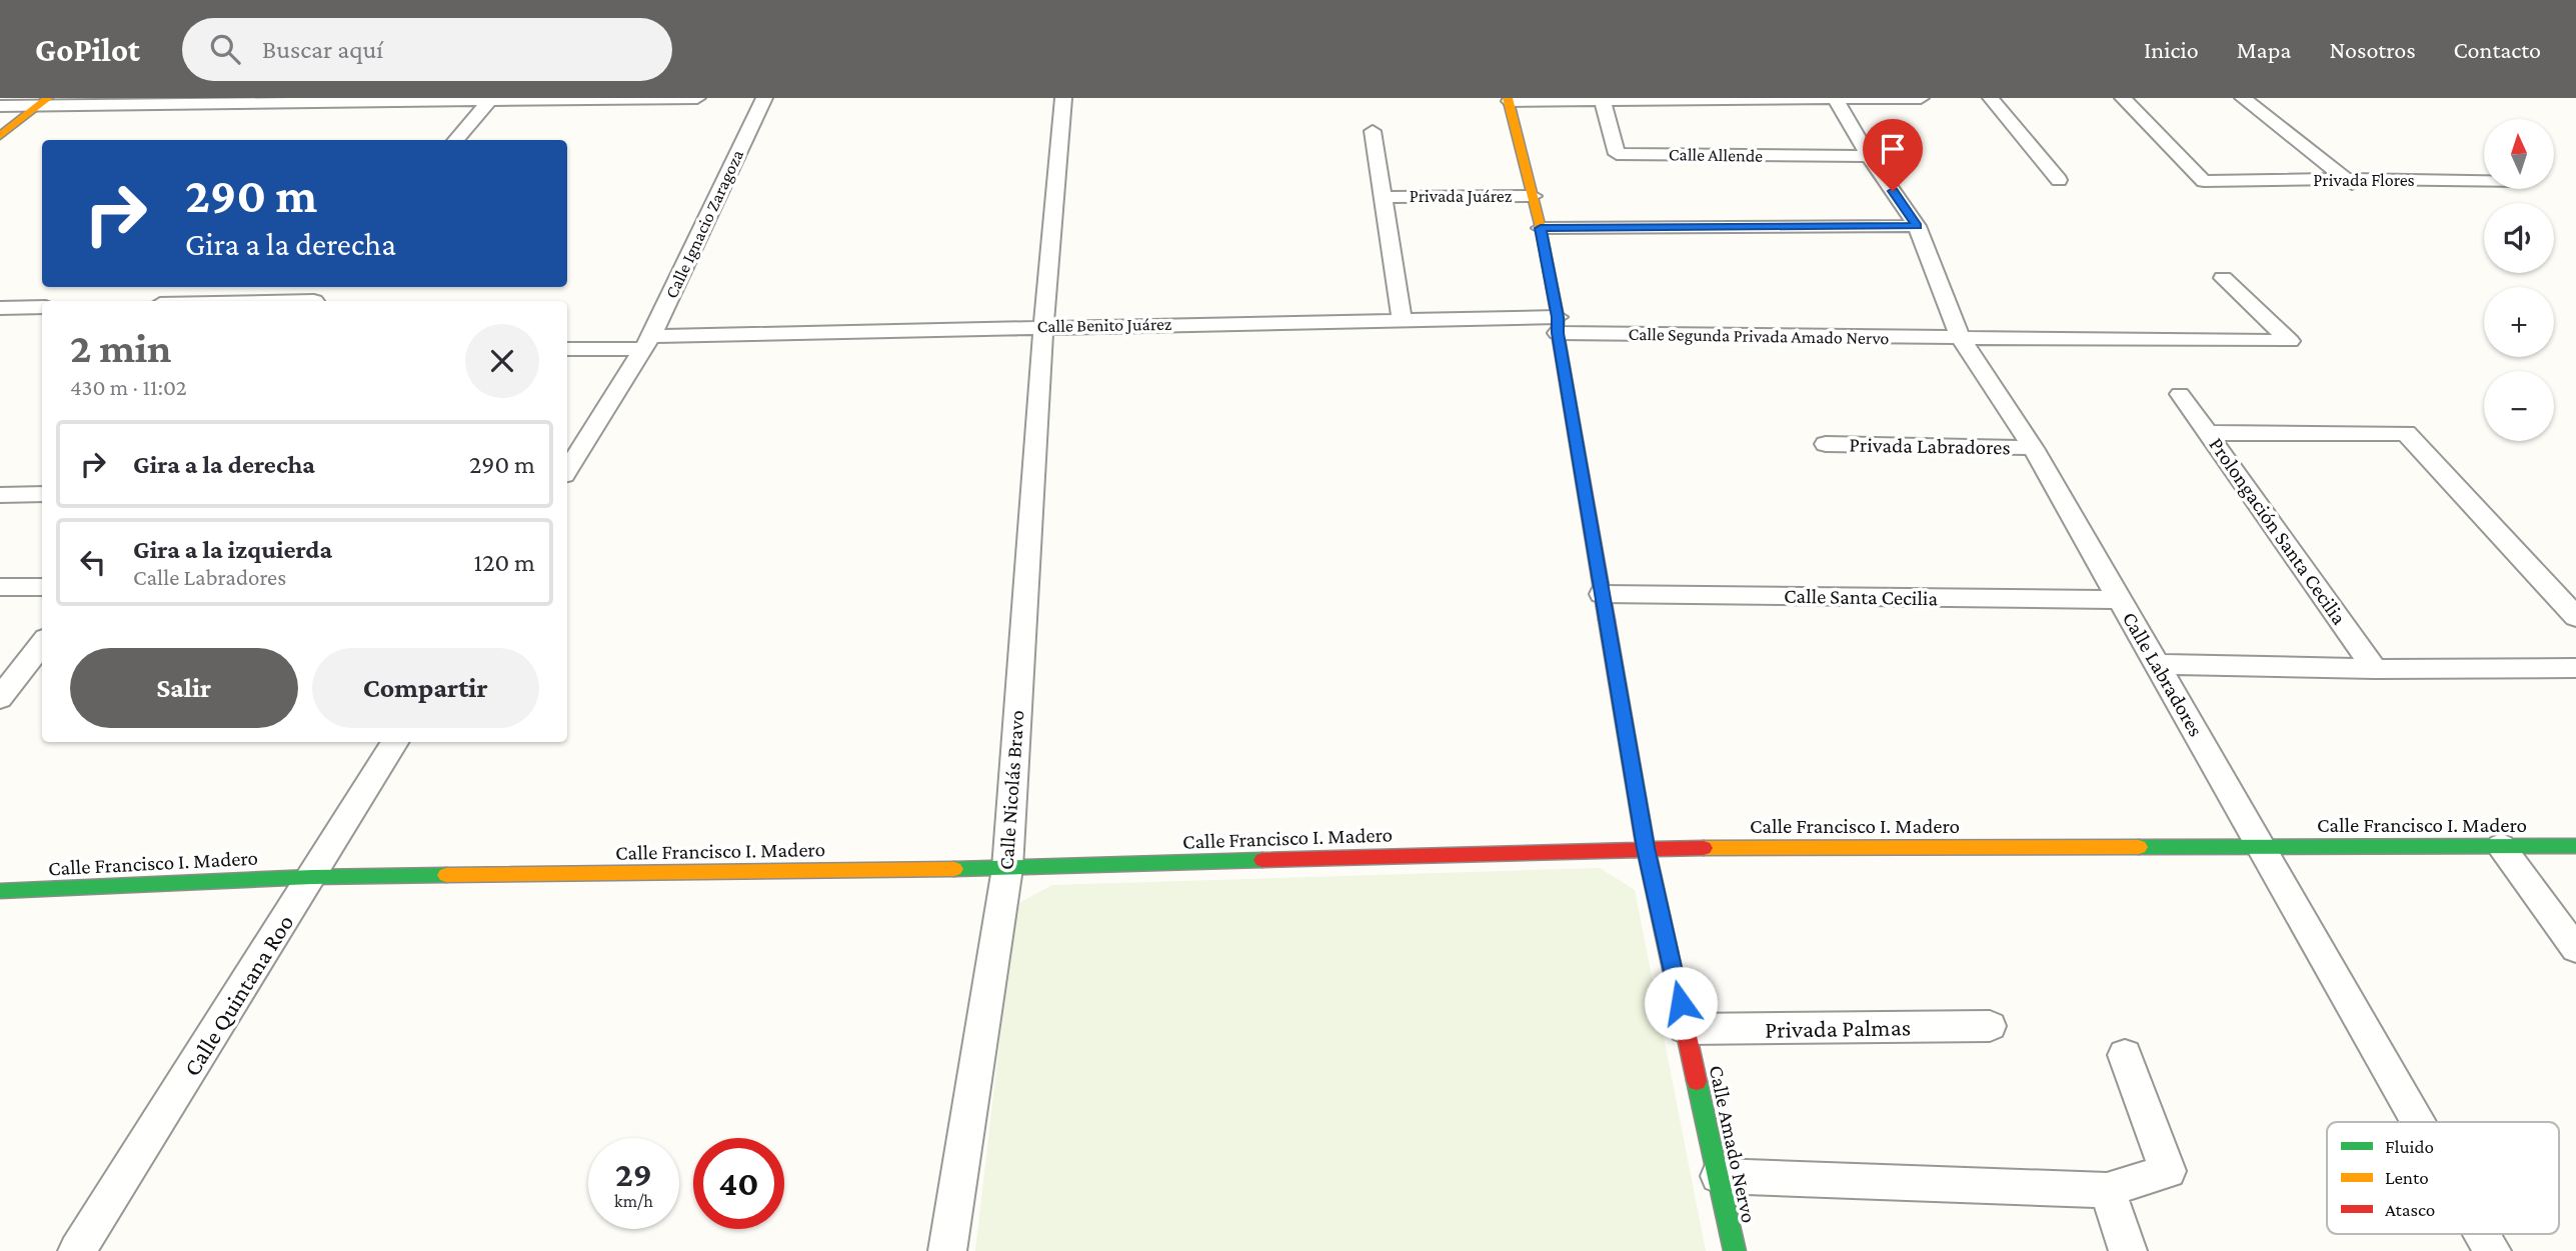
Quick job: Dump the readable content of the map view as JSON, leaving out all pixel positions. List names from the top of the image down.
{
  "streets": {
    "street": [
      "Calle Allende",
      "Privada Flores",
      "Privada Juárez",
      "Calle Ignacio Zaragoza",
      "Calle Benito Juárez",
      "Calle Segunda Privada Amado Nervo",
      "Privada Labradores",
      "Prolongación Santa Cecilia",
      "Calle Santa Cecilia",
      "Calle Labradores",
      "Calle Nicolás Bravo",
      "Calle Francisco I. Madero",
      "Calle Quintana Roo",
      "Privada Palmas",
      "Calle Amado Nervo"
    ]
  },
  "crossings": [
    ["Calle Allende", "Calle Labradores"],
    ["Privada Juárez", "Calle Benito Juárez"],
    ["Privada Juárez", "Calle Amado Nervo"],
    ["Calle Ignacio Zaragoza", "Calle Benito Juárez"],
    ["Calle Benito Juárez", "Calle Segunda Privada Amado Nervo"],
    ["Calle Benito Juárez", "Calle Nicolás Bravo"],
    ["Calle Benito Juárez", "Calle Amado Nervo"],
    ["Calle Segunda Privada Amado Nervo", "Calle Labradores"],
    ["Calle Segunda Privada Amado Nervo", "Calle Amado Nervo"],
    ["Privada Labradores", "Calle Labradores"],
    ["Calle Santa Cecilia", "Calle Labradores"],
    ["Calle Santa Cecilia", "Calle Amado Nervo"],
    ["Calle Labradores", "Calle Francisco I. Madero"],
    ["Calle Nicolás Bravo", "Calle Francisco I. Madero"],
    ["Calle Francisco I. Madero", "Calle Quintana Roo"],
    ["Calle Francisco I. Madero", "Calle Amado Nervo"],
    ["Privada Palmas", "Calle Amado Nervo"]
  ],
  "legend": ["Fluido", "Lento", "Atasco"],
  "north": "top",
  "page": {
    "header": "GoPilot",
    "search": "Buscar aquí",
    "nav": [
      "Inicio",
      "Mapa",
      "Nosotros",
      "Contacto"
    ],
    "map_buttons": ["+", "−"],
    "turn": ["290 m", "Gira a la derecha"],
    "heading": ["2 min", "430 m · 11:02"],
    "list": [
      {
        "name": "Gira a la derecha",
        "value": "290 m"
      },
      {
        "name": "Gira a la izquierda",
        "note": "Calle Labradores",
        "value": "120 m"
      }
    ],
    "buttons": ["Salir", "Compartir"],
    "speed": "29 km/h",
    "limit": "40"
  }
}
